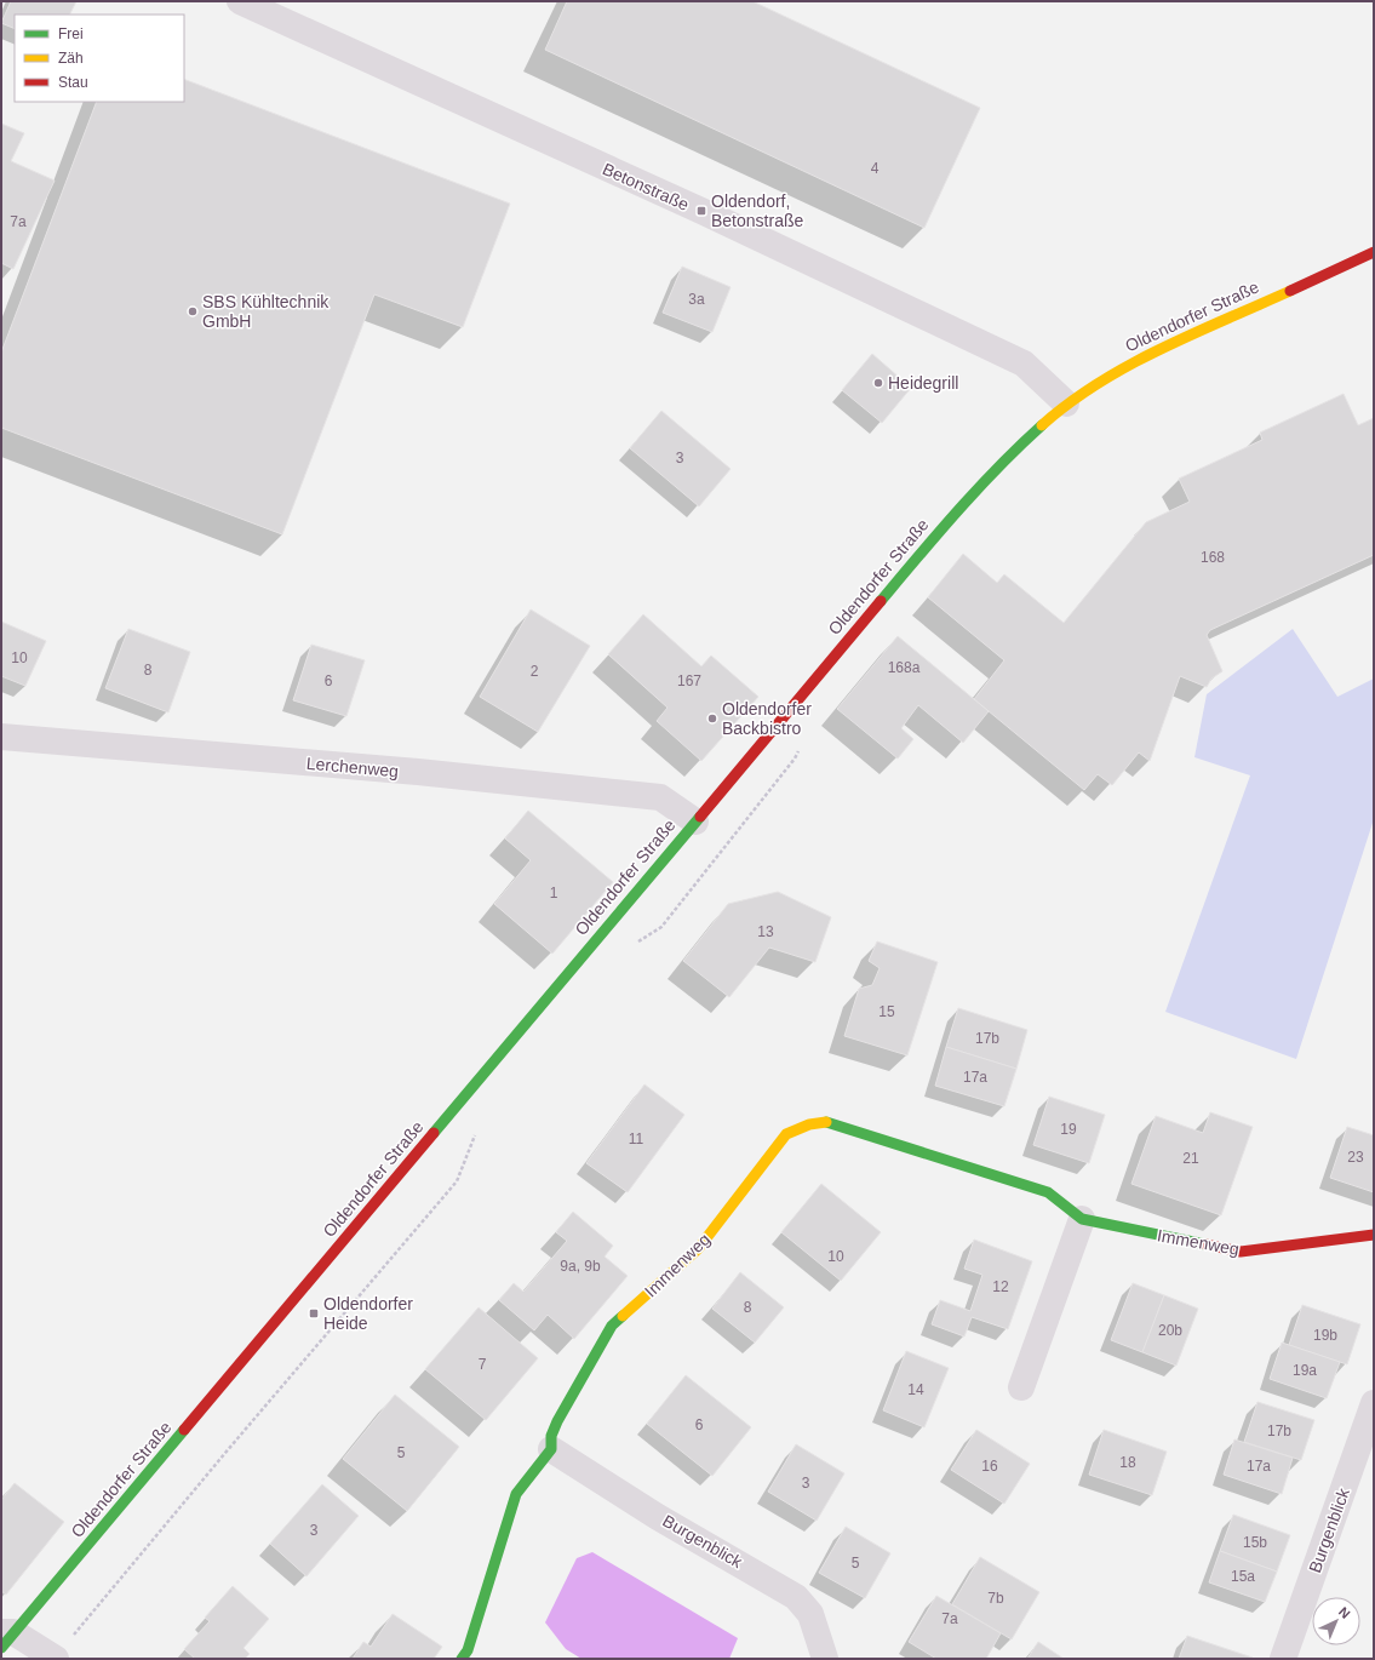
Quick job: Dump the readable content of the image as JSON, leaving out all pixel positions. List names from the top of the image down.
{
  "streets": {
    "main road": ["Oldendorfer Straße", "Immenweg"],
    "street": ["Betonstraße", "Lerchenweg", "Burgenblick"]
  },
  "crossings": [
    ["Betonstraße", "Oldendorfer Straße"],
    ["Oldendorfer Straße", "Lerchenweg"],
    ["Immenweg", "Burgenblick"]
  ],
  "places": {
    "transit": ["Oldendorf, Betonstraße", "Oldendorfer Heide"],
    "other": ["SBS Kühltechnik GmbH", "Heidegrill", "Oldendorfer Backbistro"]
  },
  "house_numbers": [
    "4",
    "7a",
    "3a",
    "3",
    "168",
    "10",
    "168a",
    "8",
    "2",
    "6",
    "167",
    "1",
    "13",
    "15",
    "17b",
    "17a",
    "19",
    "11",
    "23",
    "21",
    "10",
    "9a, 9b",
    "12",
    "8",
    "20b",
    "19b",
    "7",
    "19a",
    "14",
    "6",
    "17b",
    "5",
    "18",
    "16",
    "17a",
    "3",
    "3",
    "15b",
    "5",
    "15a",
    "7b",
    "7a"
  ],
  "legend": ["Frei", "Zäh", "Stau"],
  "north": "top right"
}
